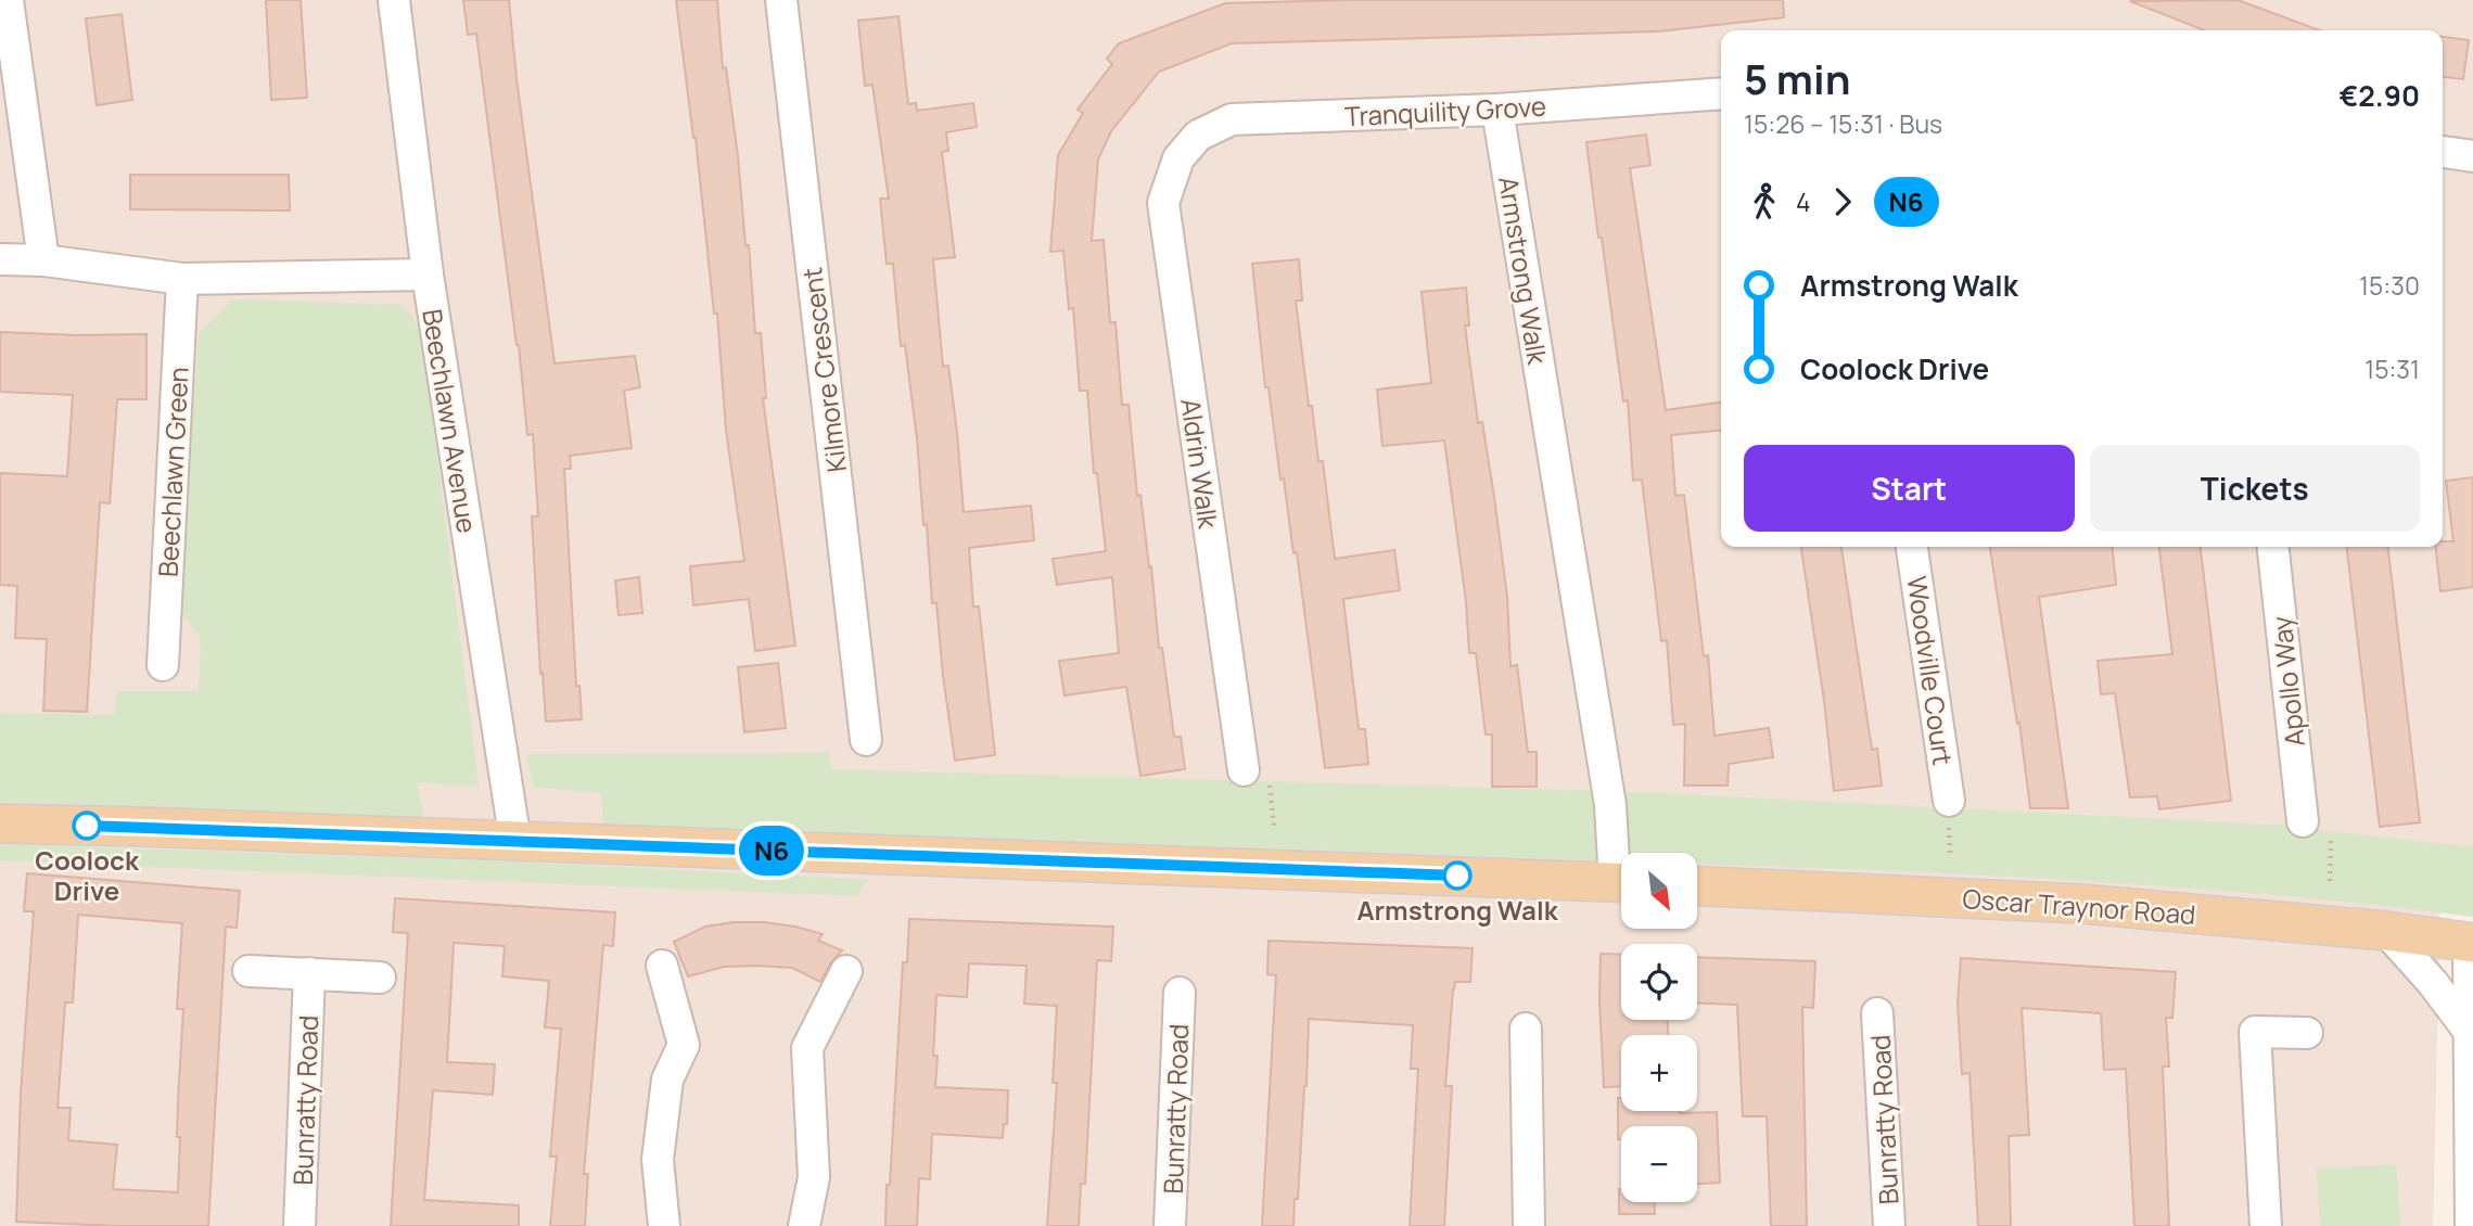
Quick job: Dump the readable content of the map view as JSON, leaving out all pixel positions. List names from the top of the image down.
{
  "streets": {
    "main road": ["Oscar Traynor Road"],
    "street": [
      "Tranquility Grove",
      "Armstrong Walk",
      "Kilmore Crescent",
      "Beechlawn Avenue",
      "Aldrin Walk",
      "Beechlawn Green",
      "Woodville Court",
      "Apollo Way",
      "Bunratty Road"
    ]
  },
  "crossings": [
    ["Tranquility Grove", "Armstrong Walk"],
    ["Tranquility Grove", "Aldrin Walk"]
  ],
  "places": ["Coolock Drive", "Armstrong Walk"],
  "lines": ["bus line N6"],
  "north": "bottom right",
  "page": {
    "on_map": "N6",
    "heading": ["5 min", "15:26 – 15:31 · Bus", "€2.90"],
    "legs": ["4", "N6"],
    "list": [
      {
        "name": "Armstrong Walk",
        "value": "15:30"
      },
      {
        "name": "Coolock Drive",
        "value": "15:31"
      }
    ],
    "buttons": ["Start", "Tickets"],
    "map_buttons": ["+", "−"]
  }
}
